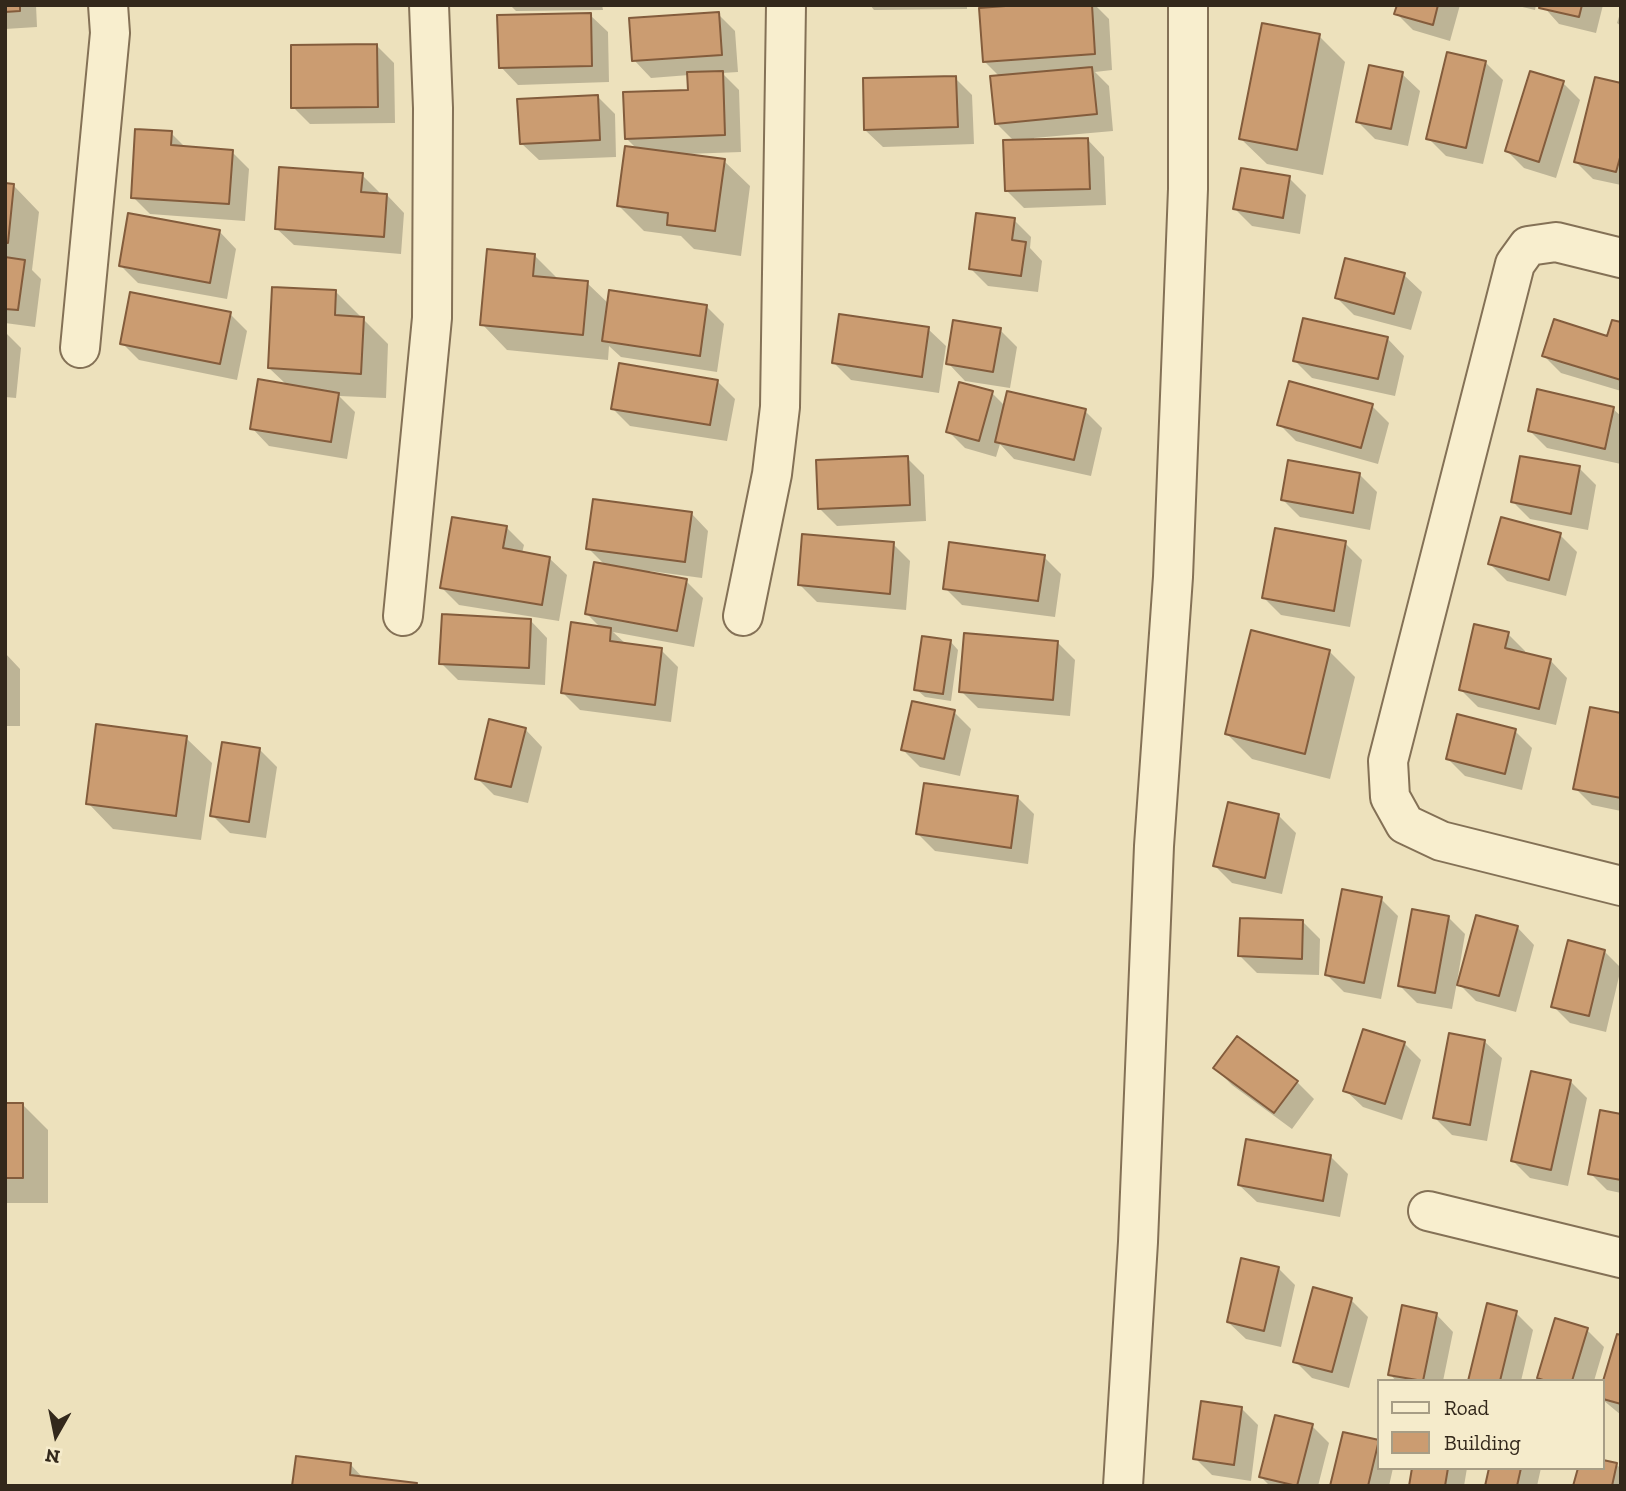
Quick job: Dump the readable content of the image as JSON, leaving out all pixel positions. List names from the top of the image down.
{
  "legend": ["Road", "Building"],
  "north": "bottom"
}
